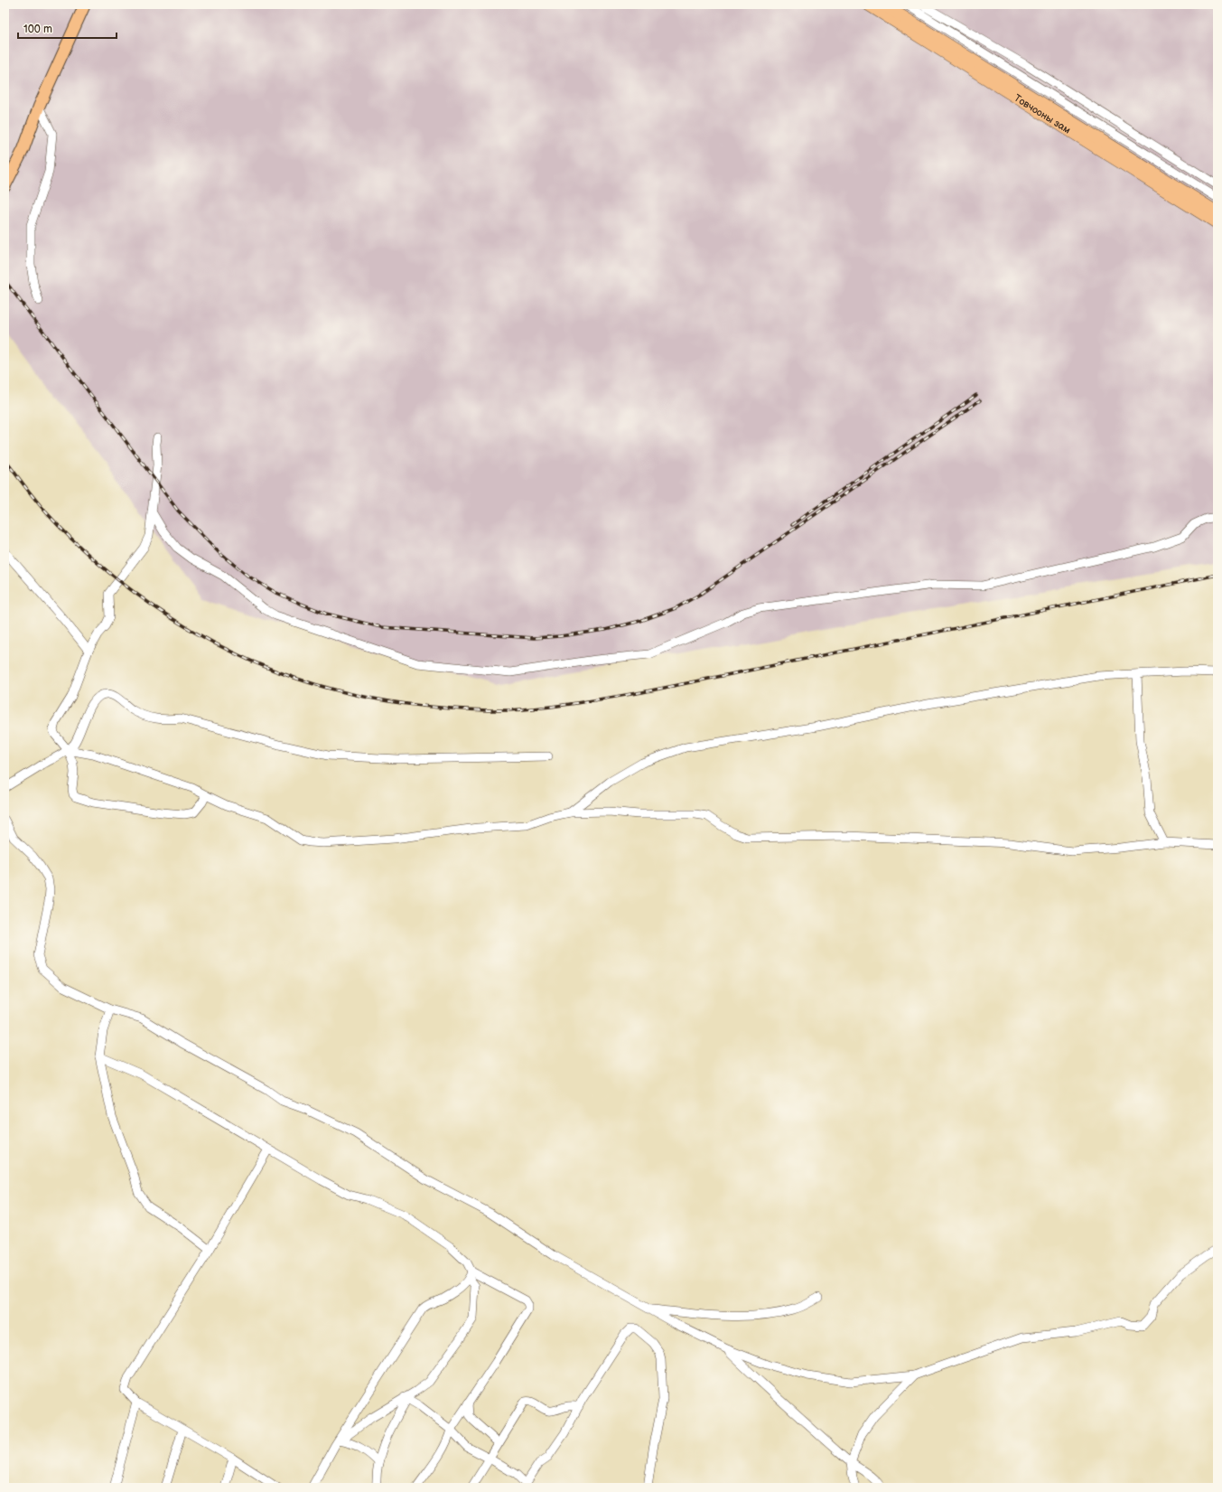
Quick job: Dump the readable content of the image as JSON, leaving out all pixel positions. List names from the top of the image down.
{
  "streets": {
    "highway": ["Товчооны зам"]
  },
  "scale_bar": "100 m"
}
